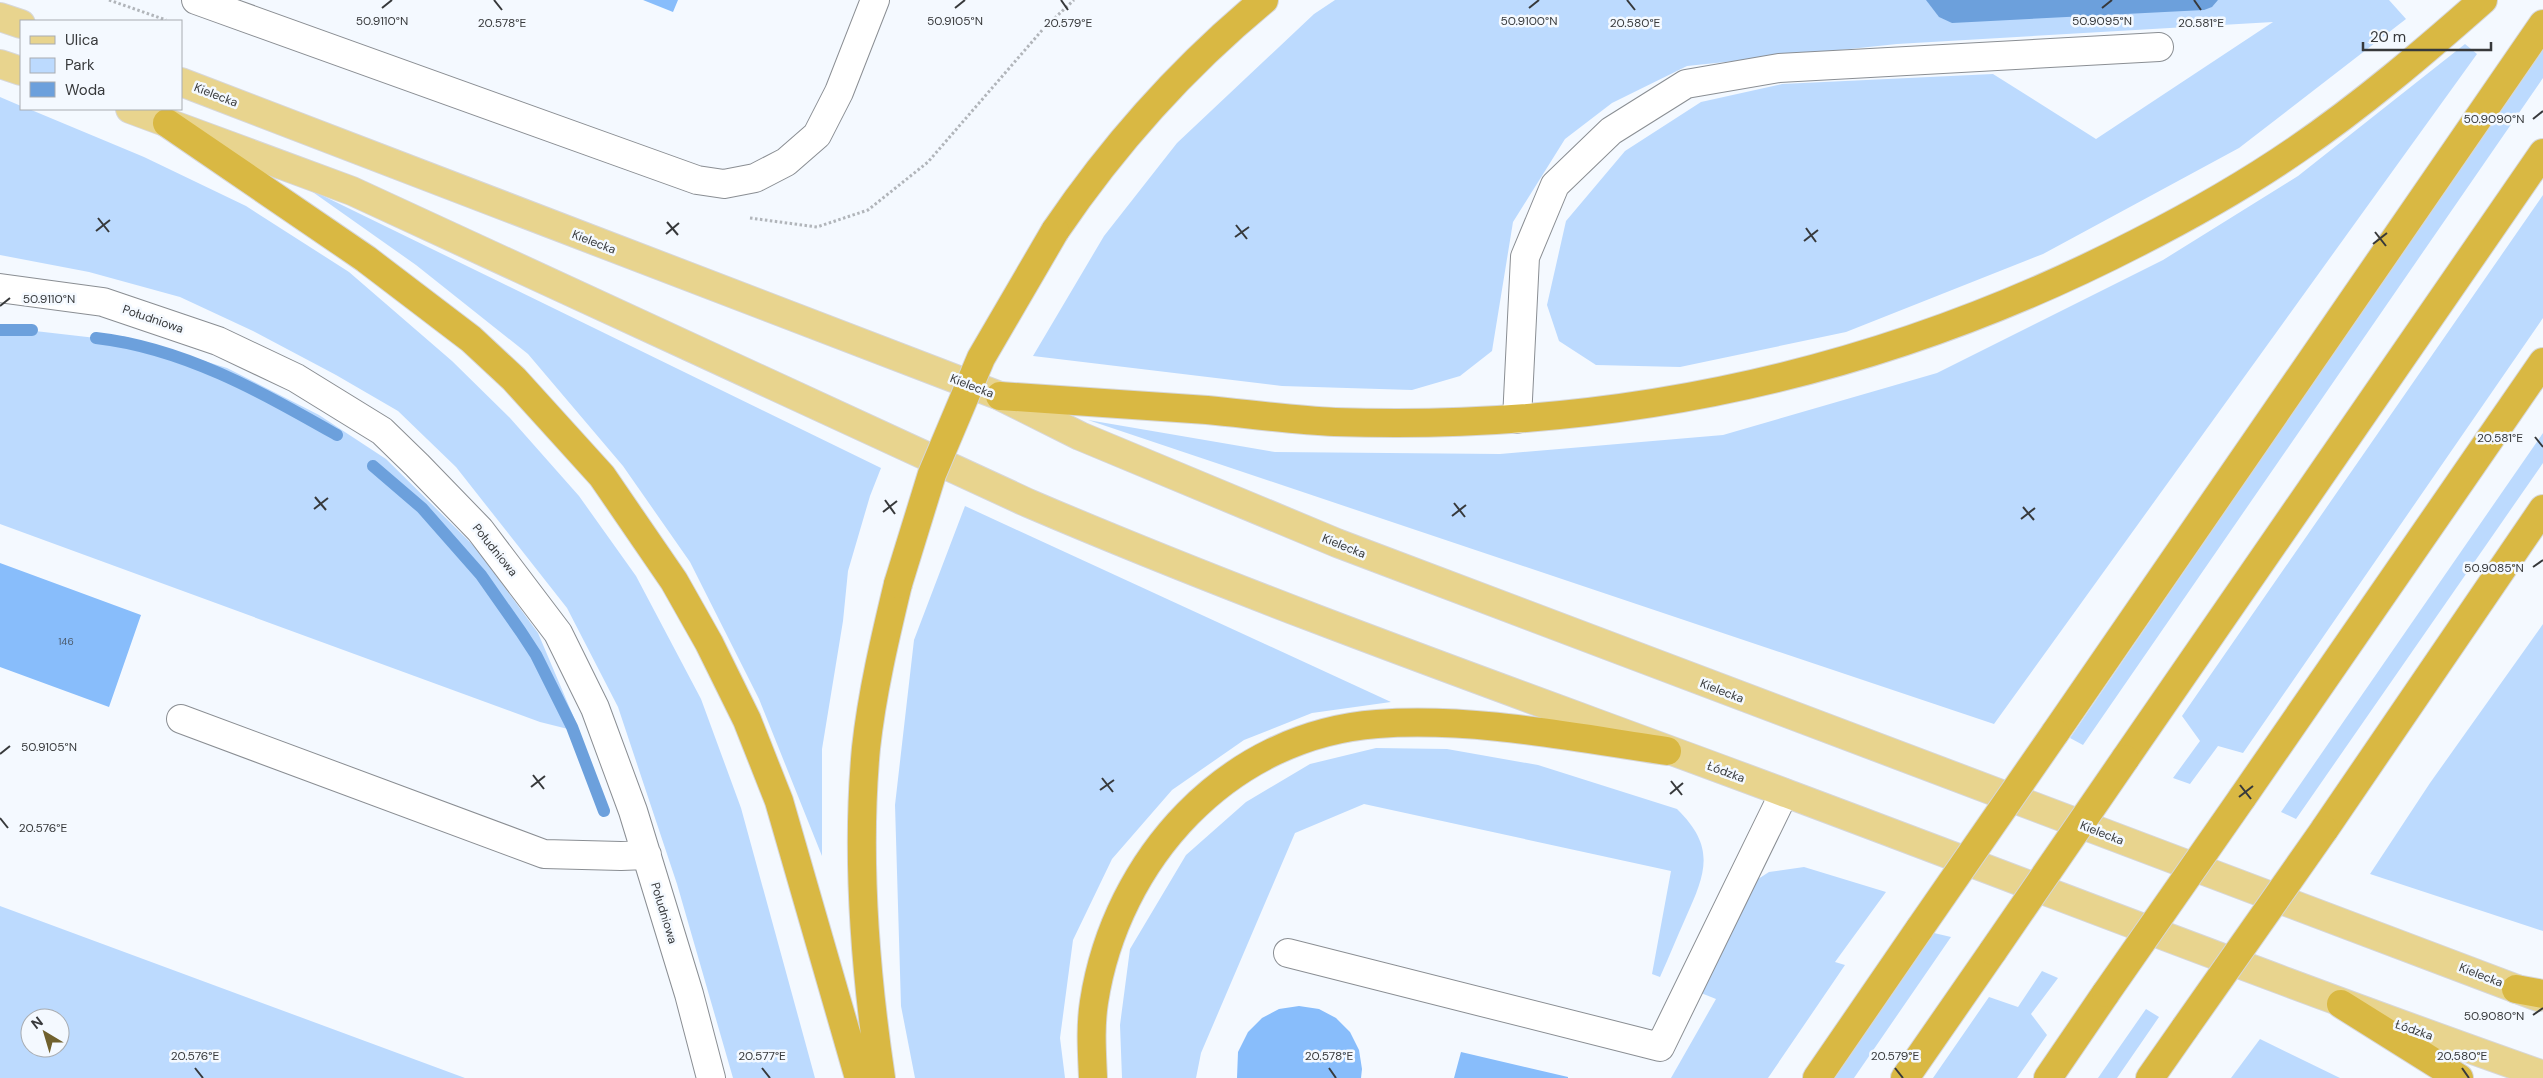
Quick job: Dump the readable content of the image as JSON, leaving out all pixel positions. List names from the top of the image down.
{
  "streets": {
    "main road": ["Kielecka", "Łódzka"],
    "street": ["Południowa"]
  },
  "house_numbers": ["146"],
  "legend": ["Ulica", "Park", "Woda"],
  "scale_bar": "20 m",
  "north": "top left",
  "coordinates": [
    "50.9110°N",
    "50.9105°N",
    "50.9100°N",
    "50.9095°N",
    "20.578°E",
    "20.579°E",
    "20.580°E",
    "20.581°E",
    "50.9090°N",
    "50.9085°N",
    "20.576°E",
    "50.9080°N",
    "20.577°E"
  ]
}
